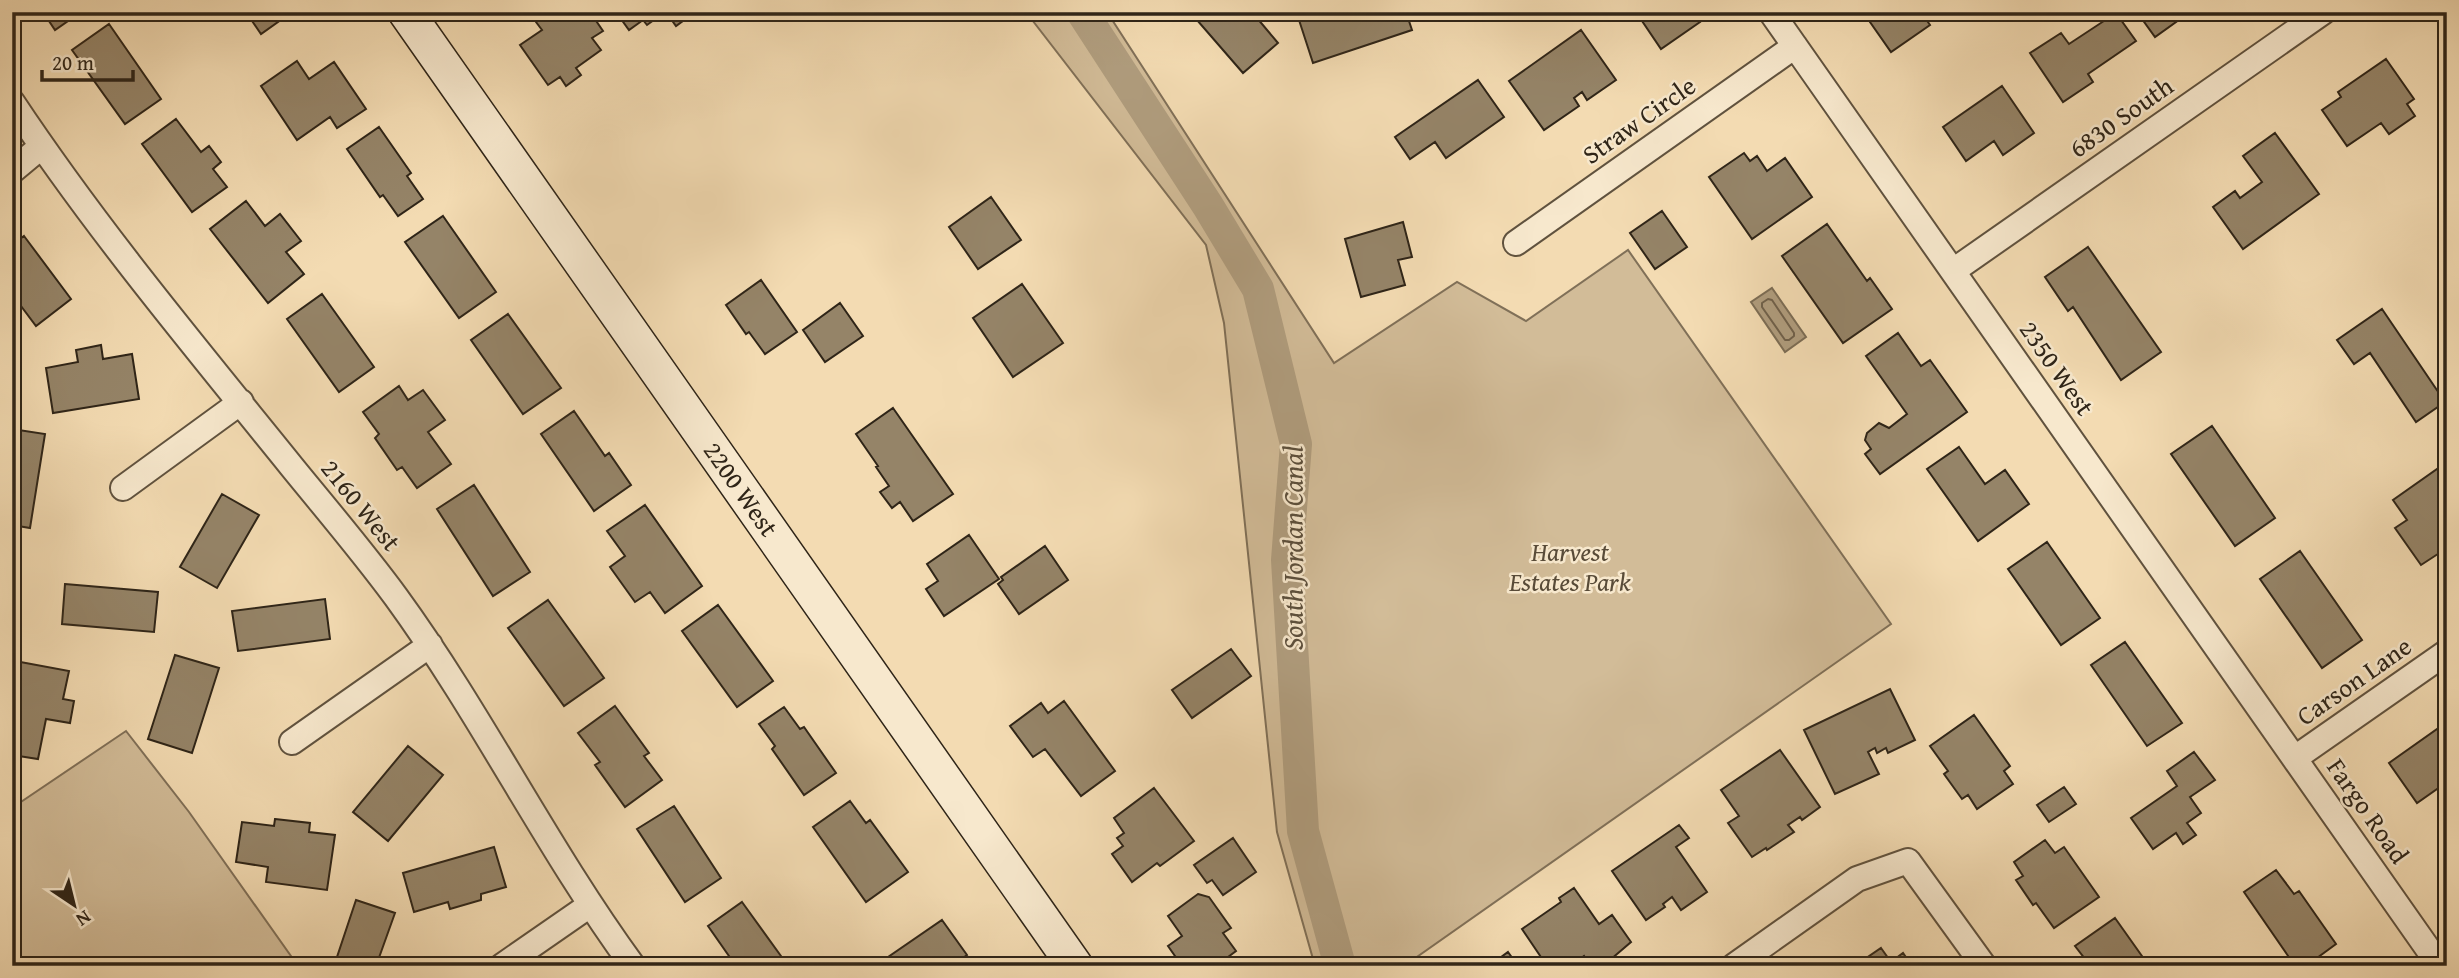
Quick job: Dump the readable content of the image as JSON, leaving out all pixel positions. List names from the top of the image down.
{
  "streets": {
    "street": [
      "6830 South",
      "Straw Circle",
      "2350 West",
      "2200 West",
      "2160 West",
      "Carson Lane",
      "Fargo Road"
    ]
  },
  "crossings": [
    ["6830 South", "2350 West"],
    ["Straw Circle", "2350 West"],
    ["2350 West", "Carson Lane"],
    ["2350 West", "Fargo Road"],
    ["Carson Lane", "Fargo Road"]
  ],
  "water": ["South Jordan Canal"],
  "parks": ["Harvest Estates Park"],
  "scale_bar": "20 m",
  "north": "bottom right"
}
